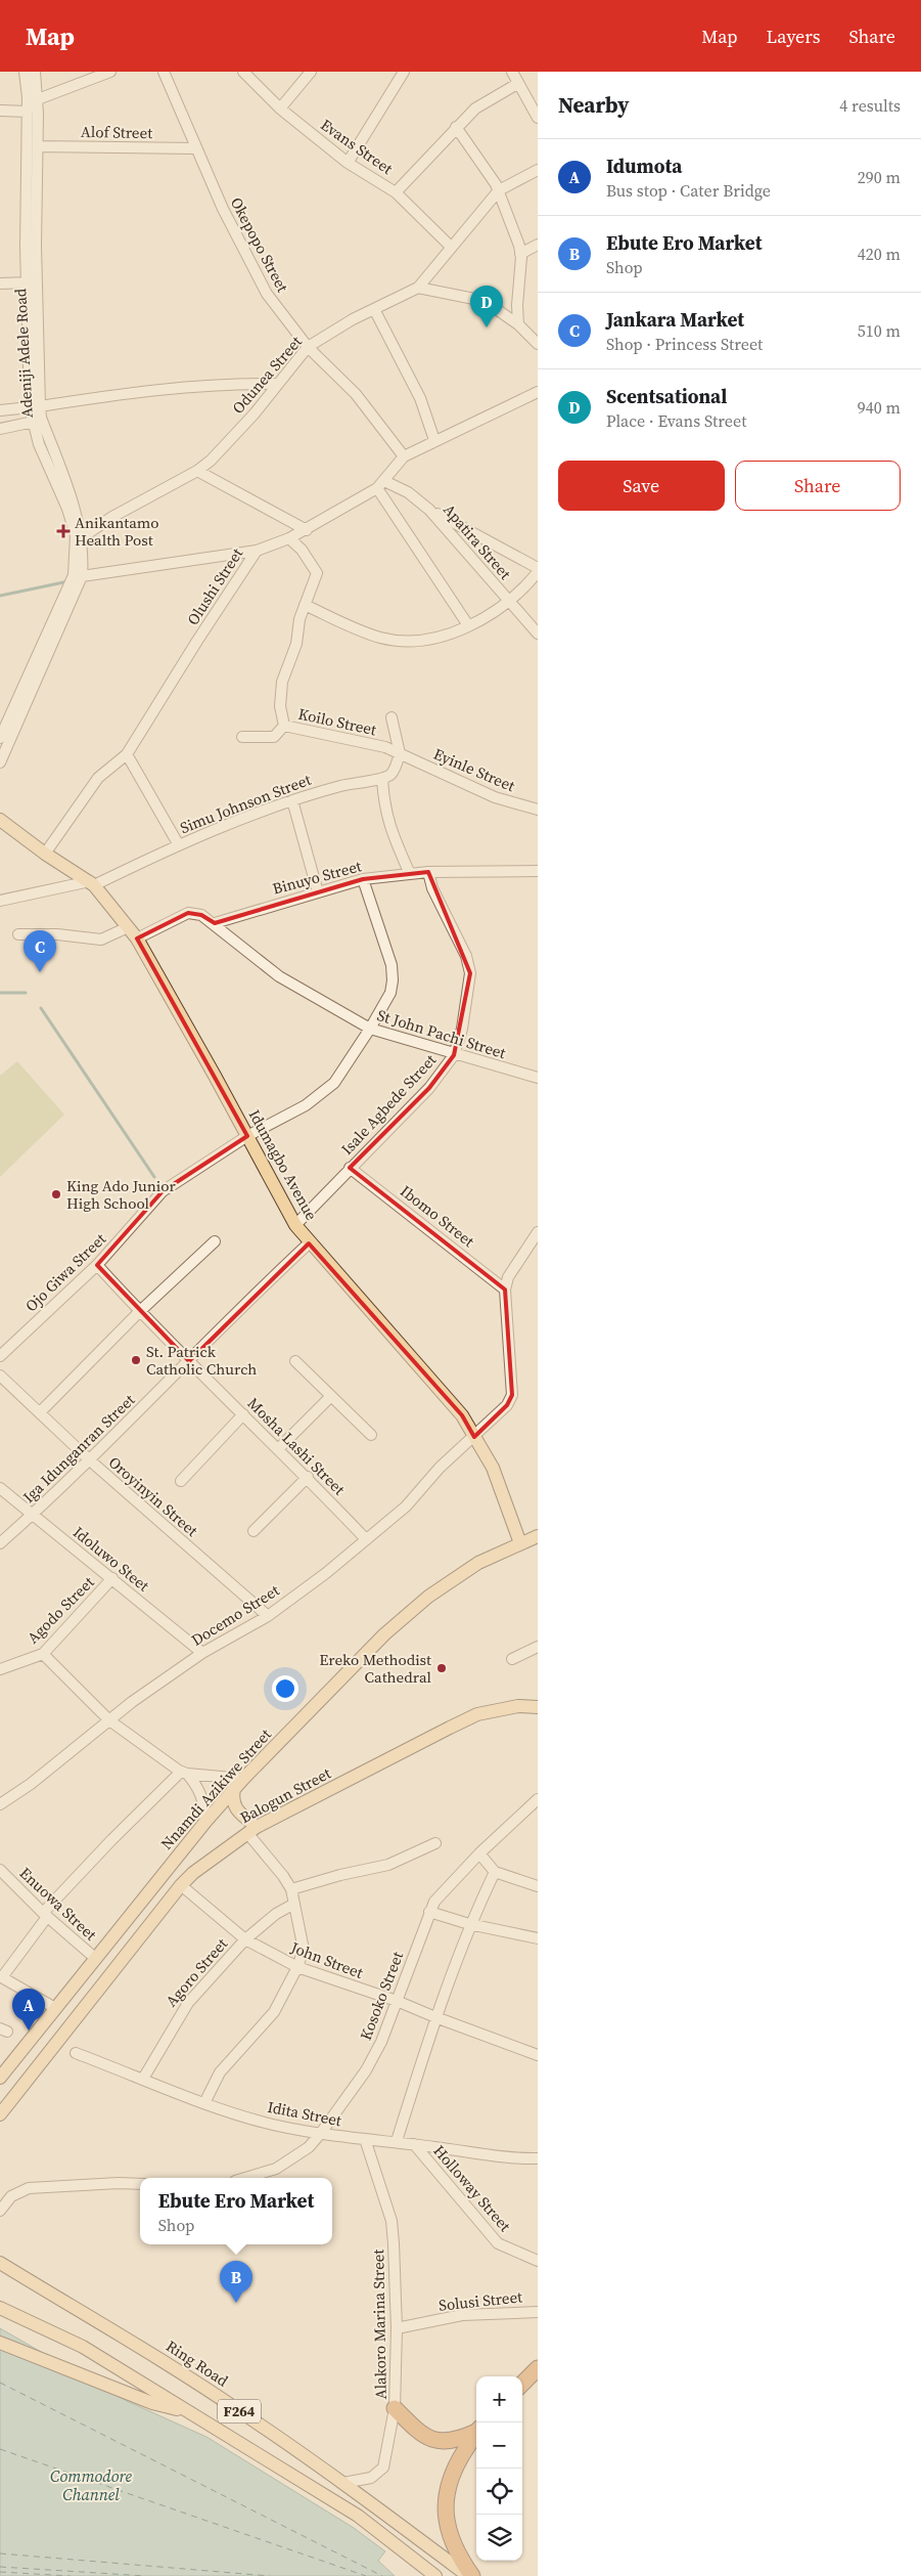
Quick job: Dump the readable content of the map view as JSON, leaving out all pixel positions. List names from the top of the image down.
{
  "streets": {
    "main road": [
      "Idumagbo Avenue",
      "Nnamdi Azikiwe Street",
      "Balogun Street",
      "Ring Road",
      "F264"
    ],
    "street": [
      "Alof Street",
      "Evans Street",
      "Okepopo Street",
      "Adeniji Adele Road",
      "Odunea Street",
      "Apatira Street",
      "Olushi Street",
      "Koilo Street",
      "Eyinle Street",
      "Simu Johnson Street",
      "Binuyo Street",
      "St John Pachi Street",
      "Isale Agbede Street",
      "Ibomo Street",
      "Ojo Giwa Street",
      "Mosha Lashi Street",
      "Iga Idunganran Street",
      "Oroyinyin Street",
      "Idoluwo Steet",
      "Agodo Street",
      "Docemo Street",
      "Enuowa Street",
      "John Street",
      "Agoro Street",
      "Kosoko Street",
      "Idita Street",
      "Holloway Street",
      "Solusi Street",
      "Alakoro Marina Street"
    ]
  },
  "crossings": [
    ["Alof Street", "Okepopo Street"],
    ["Alof Street", "Adeniji Adele Road"],
    ["Evans Street", "Odunea Street"],
    ["Okepopo Street", "Odunea Street"],
    ["Okepopo Street", "Olushi Street"],
    ["Adeniji Adele Road", "Odunea Street"],
    ["Apatira Street", "Olushi Street"],
    ["Olushi Street", "Idumagbo Avenue"],
    ["Koilo Street", "Eyinle Street"],
    ["Simu Johnson Street", "Idumagbo Avenue"],
    ["Binuyo Street", "St John Pachi Street"],
    ["Binuyo Street", "Isale Agbede Street"],
    ["Binuyo Street", "Ojo Giwa Street"],
    ["St John Pachi Street", "Isale Agbede Street"],
    ["St John Pachi Street", "Idumagbo Avenue"],
    ["St John Pachi Street", "Ojo Giwa Street"],
    ["Isale Agbede Street", "Idumagbo Avenue"],
    ["Isale Agbede Street", "Ibomo Street"],
    ["Idumagbo Avenue", "Ojo Giwa Street"],
    ["Idumagbo Avenue", "Iga Idunganran Street"],
    ["Idumagbo Avenue", "Docemo Street"],
    ["Idumagbo Avenue", "Nnamdi Azikiwe Street"],
    ["Ibomo Street", "Docemo Street"],
    ["Ojo Giwa Street", "Mosha Lashi Street"],
    ["Mosha Lashi Street", "Iga Idunganran Street"],
    ["Mosha Lashi Street", "Docemo Street"],
    ["Iga Idunganran Street", "Oroyinyin Street"],
    ["Iga Idunganran Street", "Idoluwo Steet"],
    ["Oroyinyin Street", "Docemo Street"],
    ["Idoluwo Steet", "Agodo Street"],
    ["Idoluwo Steet", "Docemo Street"],
    ["Nnamdi Azikiwe Street", "Enuowa Street"],
    ["Balogun Street", "John Street"],
    ["John Street", "Agoro Street"],
    ["John Street", "Kosoko Street"],
    ["Agoro Street", "Idita Street"],
    ["Kosoko Street", "Idita Street"],
    ["Idita Street", "Holloway Street"],
    ["Idita Street", "Alakoro Marina Street"],
    ["Solusi Street", "Alakoro Marina Street"],
    ["Alakoro Marina Street", "Ring Road"]
  ],
  "water": ["Commodore Channel"],
  "places": {
    "health": ["Anikantamo Health Post"],
    "other": ["King Ado Junior High School", "St. Patrick Catholic Church", "Ereko Methodist Cathedral"]
  },
  "page": {
    "header": "Map",
    "nav": ["Map", "Layers", "Share"],
    "heading": ["Nearby", "4 results"],
    "list": [
      {
        "mark": "A",
        "name": "Idumota",
        "note": "Bus stop · Cater Bridge",
        "value": "290 m"
      },
      {
        "mark": "B",
        "name": "Ebute Ero Market",
        "note": "Shop",
        "value": "420 m"
      },
      {
        "mark": "C",
        "name": "Jankara Market",
        "note": "Shop · Princess Street",
        "value": "510 m"
      },
      {
        "mark": "D",
        "name": "Scentsational",
        "note": "Place · Evans Street",
        "value": "940 m"
      }
    ],
    "pins": [
      "D",
      "C",
      "A",
      "B"
    ],
    "buttons": ["Save", "Share"],
    "popup": ["Ebute Ero Market", "Shop"],
    "map_buttons": ["+", "−"]
  }
}
